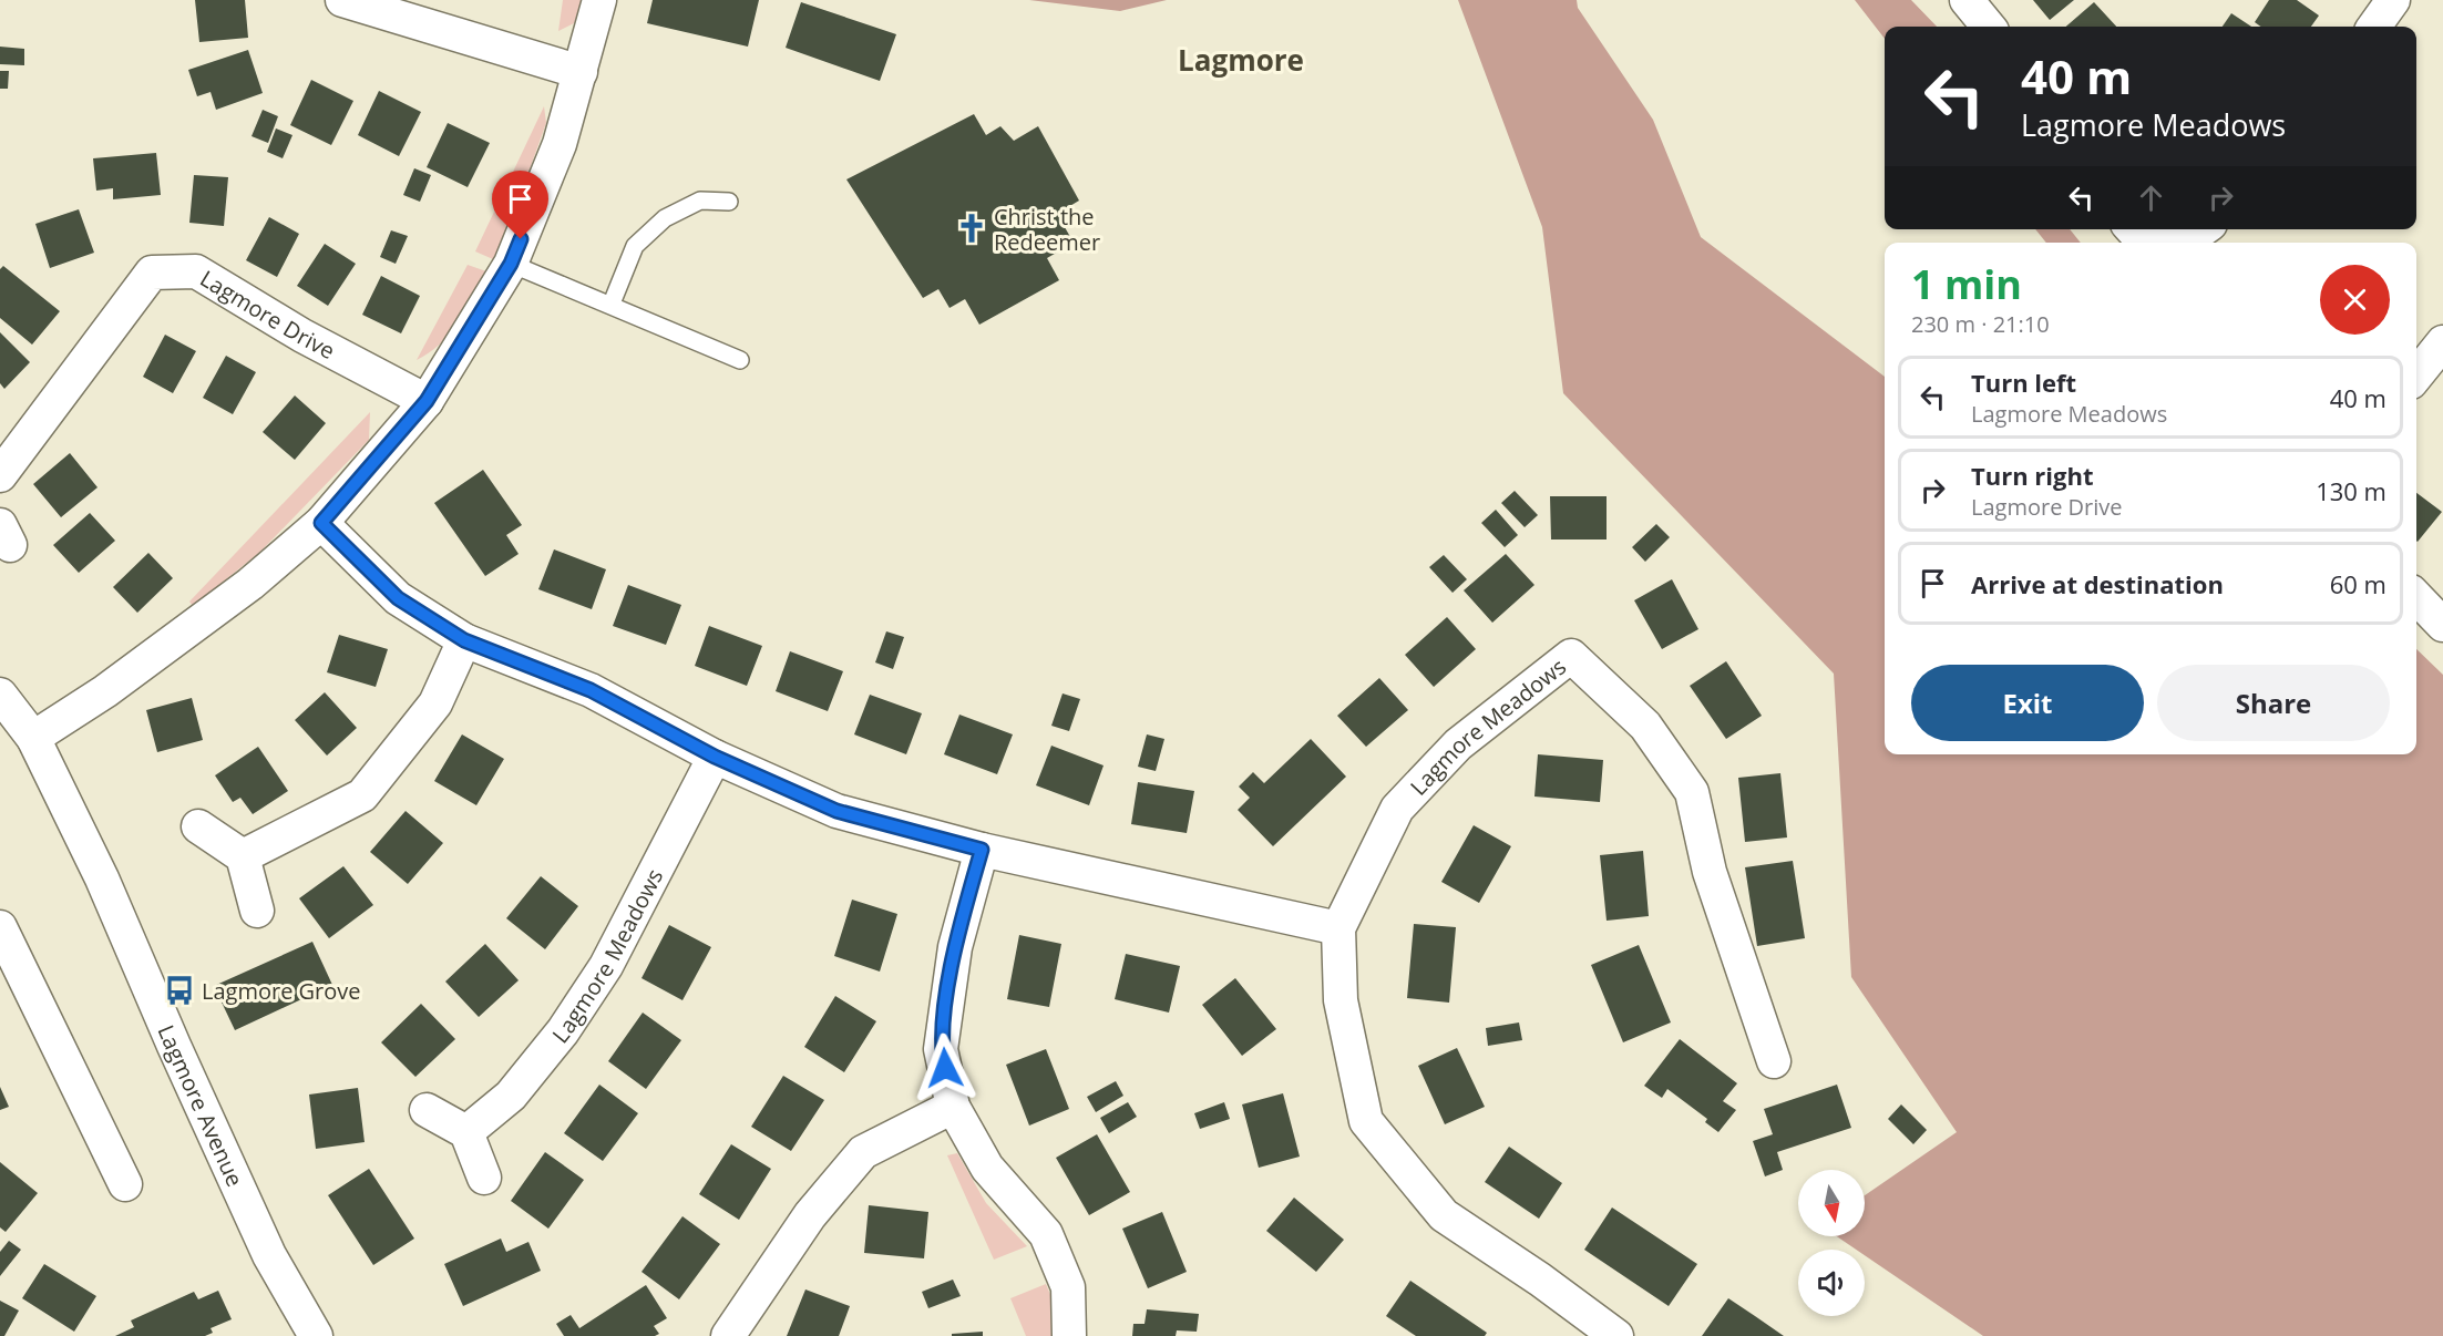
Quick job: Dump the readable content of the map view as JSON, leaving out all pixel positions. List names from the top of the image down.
{
  "streets": {
    "street": ["Lagmore Drive", "Lagmore Meadows", "Lagmore Avenue"]
  },
  "districts": ["Lagmore"],
  "places": {
    "church": ["Christ the Redeemer"],
    "bus stop": ["Lagmore Grove"]
  },
  "north": "bottom",
  "page": {
    "turn": ["40 m", "Lagmore Meadows"],
    "heading": ["1 min", "230 m · 21:10"],
    "list": [
      {
        "name": "Turn left",
        "note": "Lagmore Meadows",
        "value": "40 m"
      },
      {
        "name": "Turn right",
        "note": "Lagmore Drive",
        "value": "130 m"
      },
      {
        "name": "Arrive at destination",
        "value": "60 m"
      }
    ],
    "buttons": ["Exit", "Share"]
  }
}
